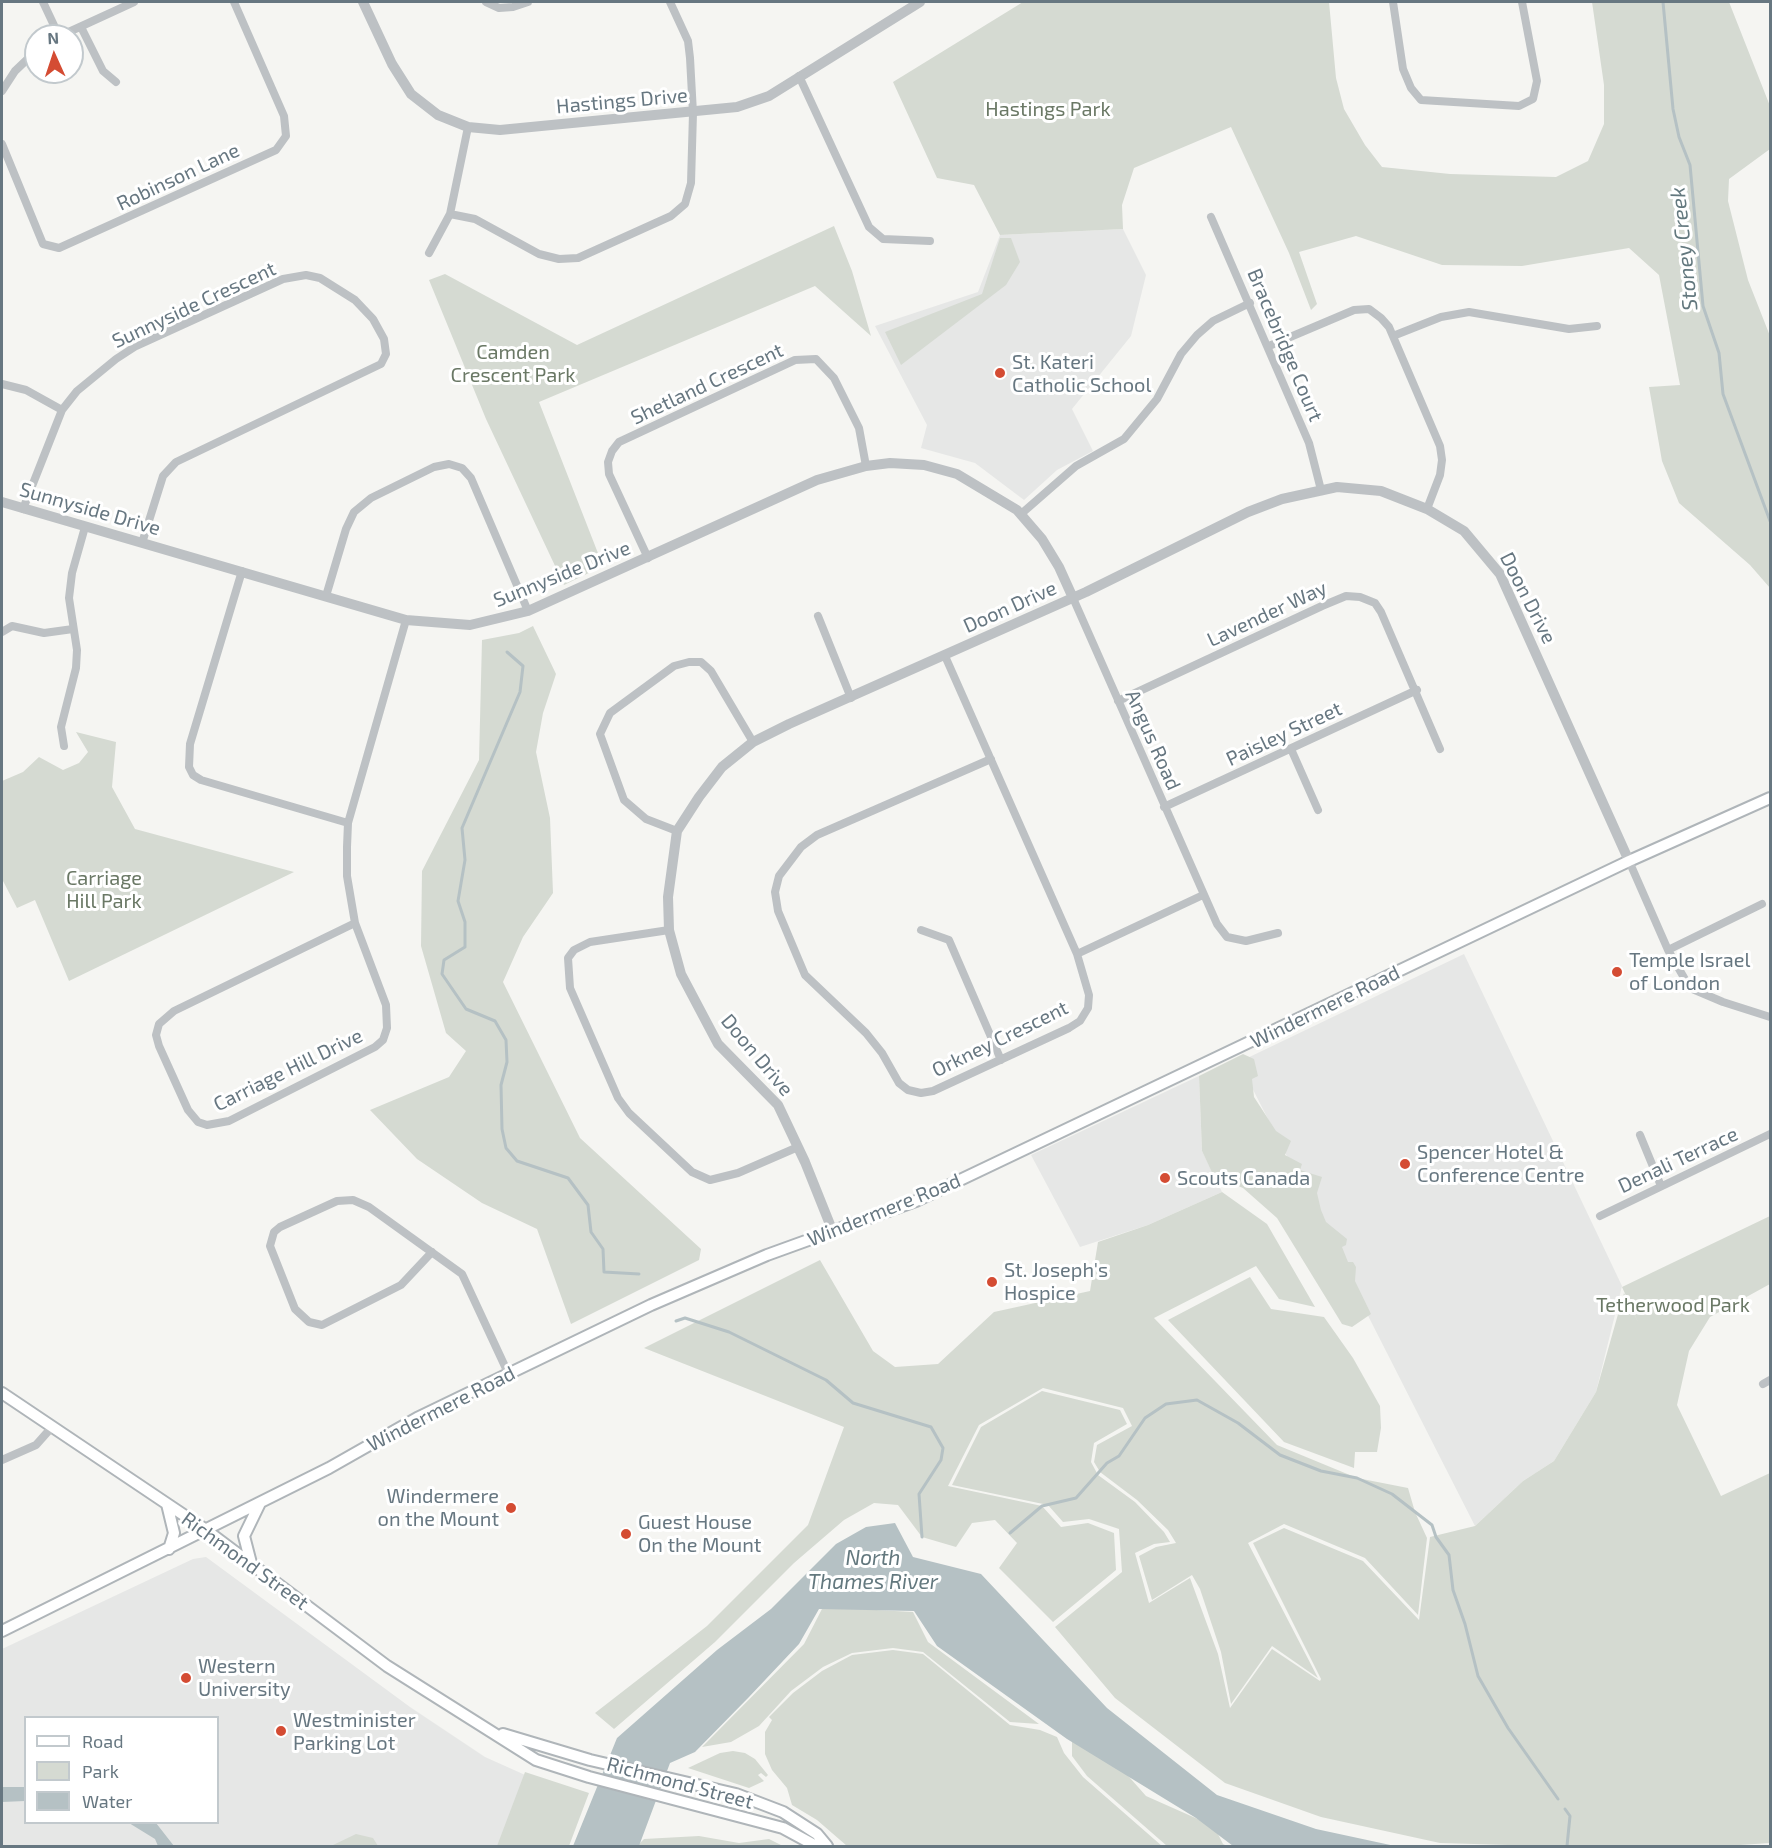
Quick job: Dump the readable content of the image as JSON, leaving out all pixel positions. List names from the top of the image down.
{
  "streets": {
    "main road": ["Windermere Road", "Richmond Street"],
    "street": [
      "Hastings Drive",
      "Robinson Lane",
      "Sunnyside Crescent",
      "Bracebridge Court",
      "Shetland Crescent",
      "Sunnyside Drive",
      "Doon Drive",
      "Lavender Way",
      "Paisley Street",
      "Angus Road",
      "Orkney Crescent",
      "Carriage Hill Drive",
      "Denali Terrace"
    ]
  },
  "crossings": [
    ["Sunnyside Crescent", "Sunnyside Drive"],
    ["Bracebridge Court", "Doon Drive"],
    ["Shetland Crescent", "Sunnyside Drive"],
    ["Sunnyside Drive", "Doon Drive"],
    ["Sunnyside Drive", "Angus Road"],
    ["Sunnyside Drive", "Carriage Hill Drive"],
    ["Doon Drive", "Angus Road"],
    ["Doon Drive", "Windermere Road"],
    ["Doon Drive", "Orkney Crescent"],
    ["Lavender Way", "Paisley Street"],
    ["Lavender Way", "Angus Road"],
    ["Paisley Street", "Angus Road"],
    ["Windermere Road", "Richmond Street"]
  ],
  "water": ["Stoney Creek", "North Thames River"],
  "parks": [
    "Hastings Park",
    "Camden Crescent Park",
    "Carriage Hill Park",
    "Tetherwood Park"
  ],
  "places": [
    "St. Kateri Catholic School",
    "Temple Israel of London",
    "Spencer Hotel & Conference Centre",
    "Scouts Canada",
    "St. Joseph's Hospice",
    "Windermere on the Mount",
    "Guest House On the Mount",
    "Western University",
    "Westminister Parking Lot"
  ],
  "legend": ["Road", "Park", "Water"],
  "north": "top"
}
